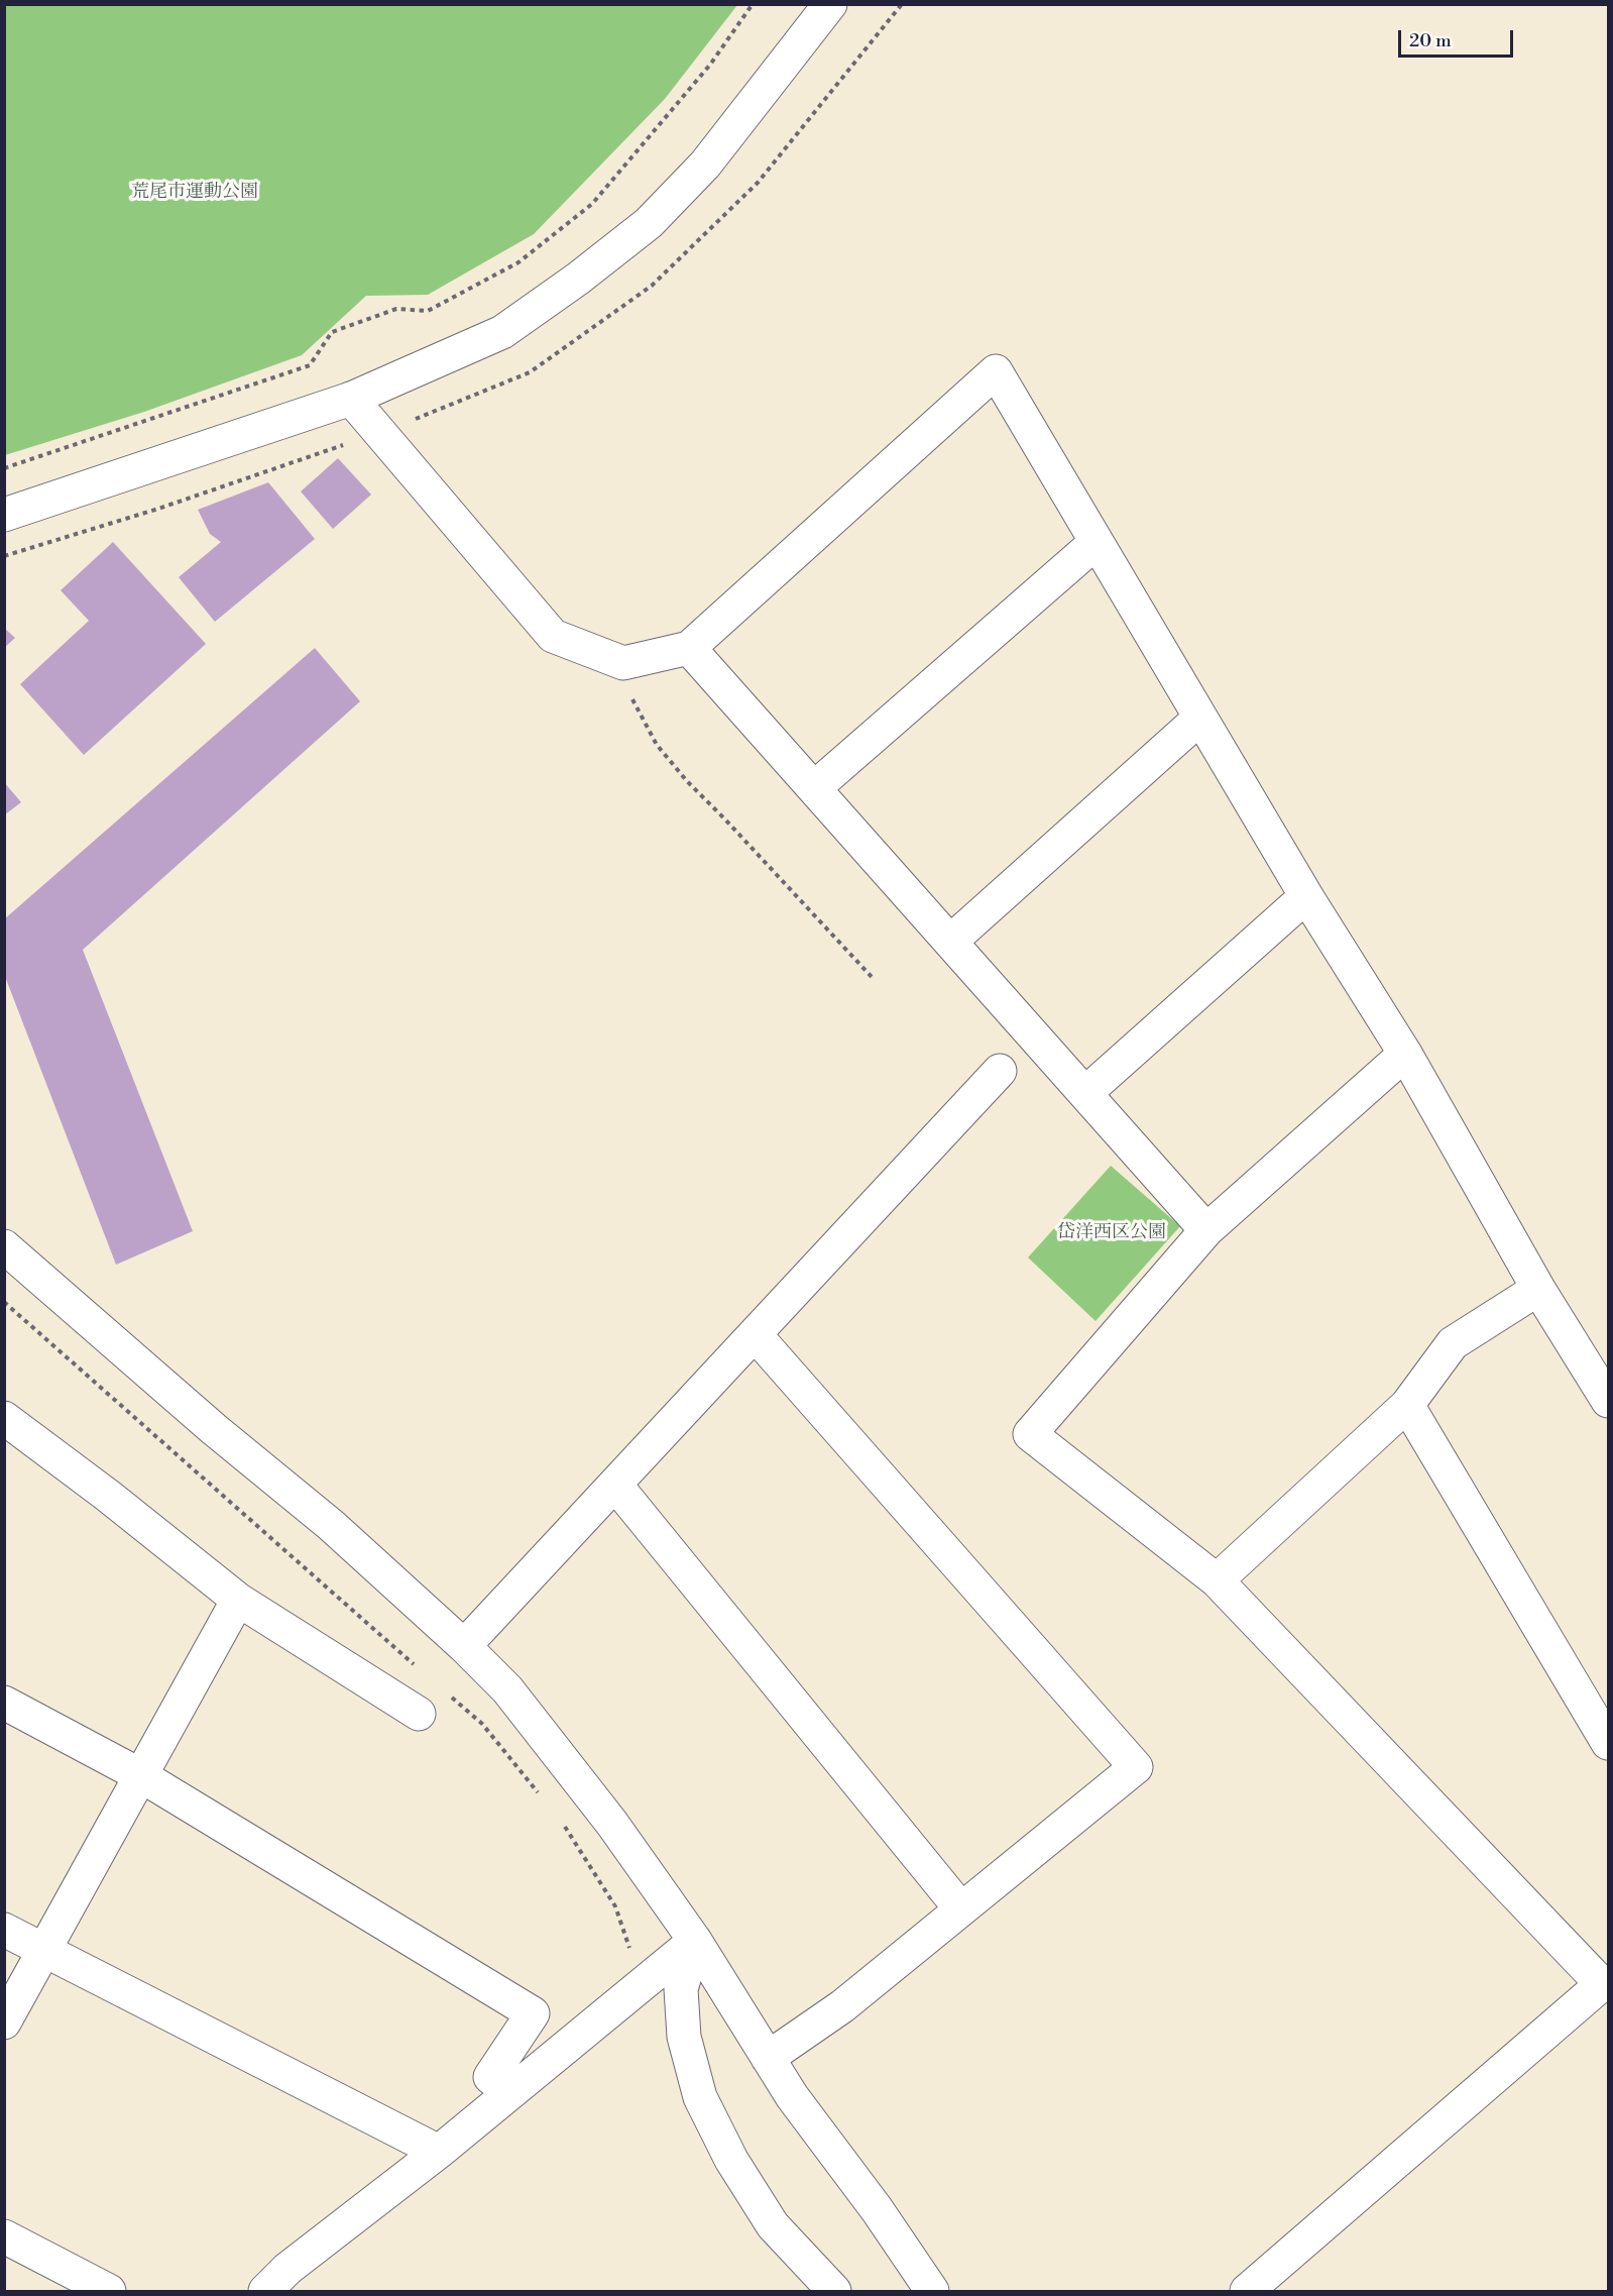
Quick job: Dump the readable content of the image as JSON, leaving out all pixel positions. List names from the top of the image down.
{
  "parks": ["荒尾市運動公園", "岱洋西区公園"],
  "scale_bar": "20 m"
}
